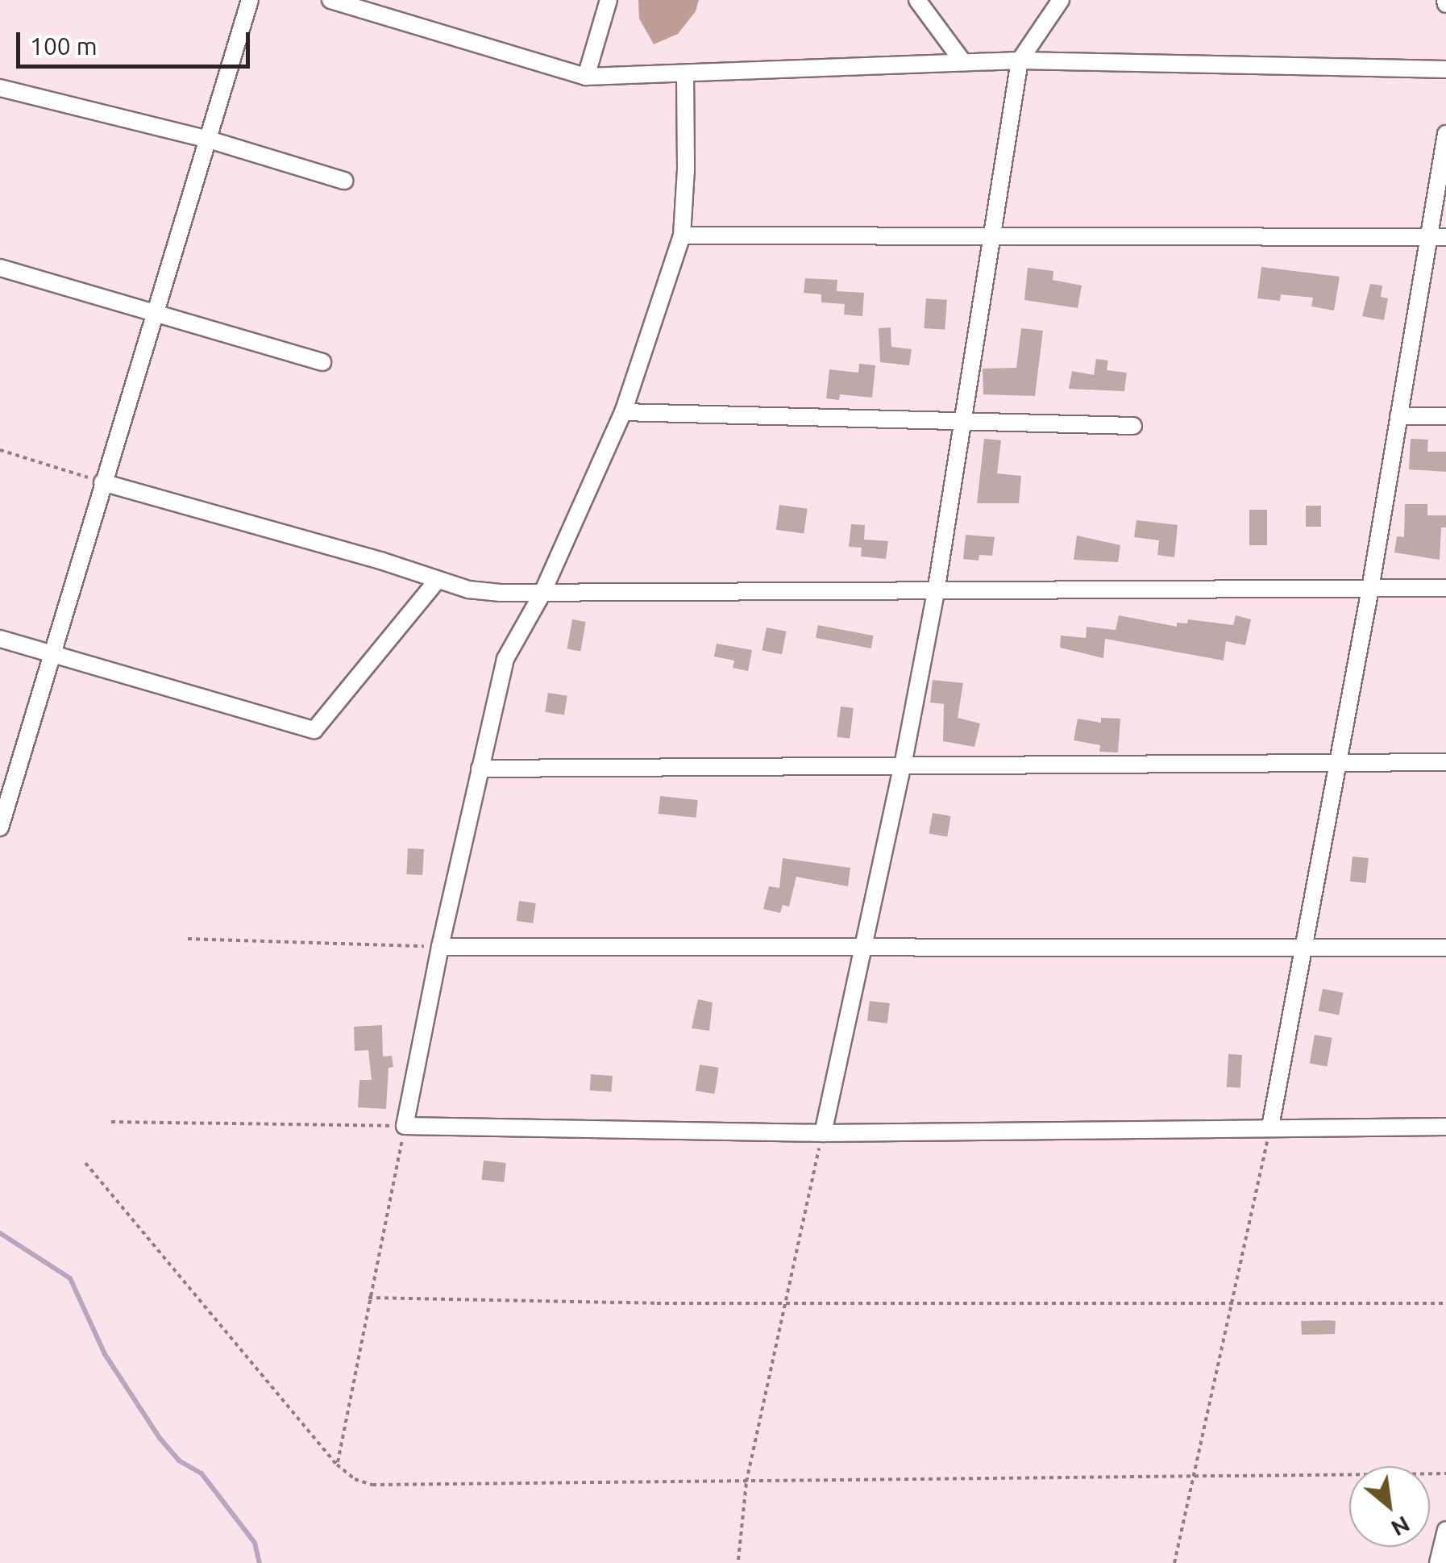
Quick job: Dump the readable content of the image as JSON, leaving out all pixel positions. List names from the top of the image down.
{
  "scale_bar": "100 m",
  "north": "bottom right"
}
